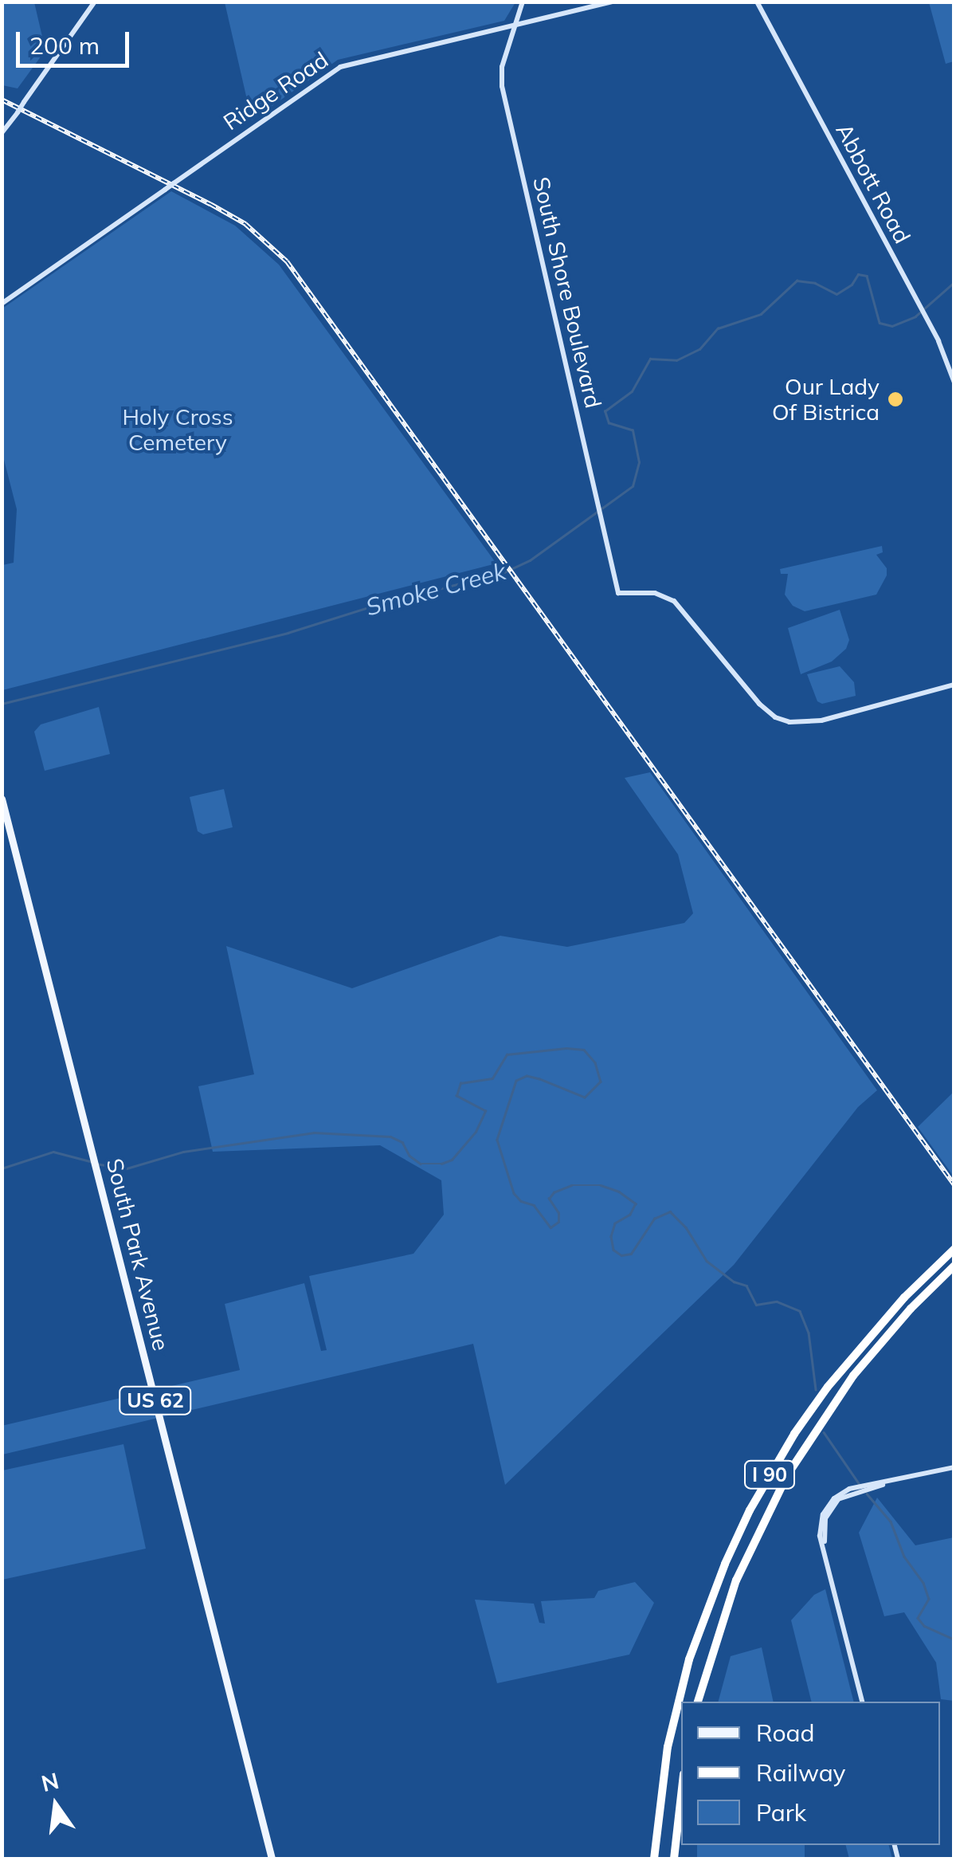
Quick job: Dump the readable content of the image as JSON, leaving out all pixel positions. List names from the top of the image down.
{
  "streets": {
    "highway": ["I 90"],
    "main road": ["South Park Avenue", "US 62"],
    "street": ["Ridge Road", "Abbott Road", "South Shore Boulevard"]
  },
  "crossings": [
    ["Ridge Road", "South Shore Boulevard"]
  ],
  "water": ["Smoke Creek"],
  "parks": ["Holy Cross Cemetery"],
  "places": ["Our Lady Of Bistrica"],
  "legend": ["Road", "Railway", "Park"],
  "scale_bar": "200 m",
  "north": "top"
}
